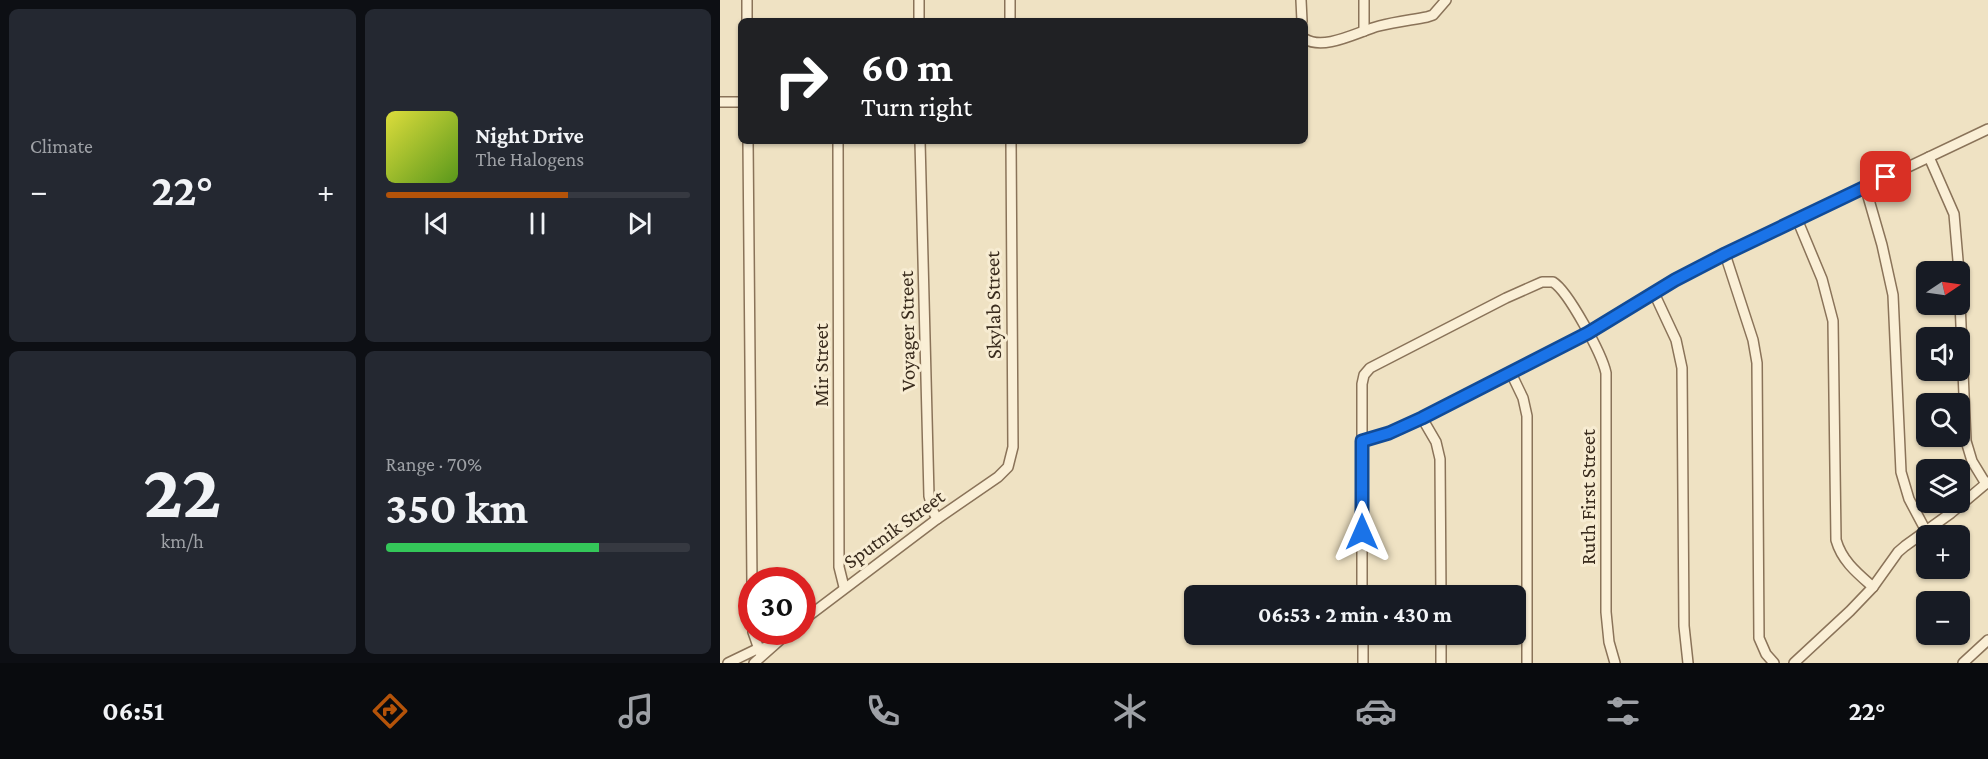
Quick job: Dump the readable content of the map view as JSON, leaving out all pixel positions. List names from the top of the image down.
{
  "streets": {
    "street": [
      "Skylab Street",
      "Voyager Street",
      "Mir Street",
      "Ruth First Street",
      "Sputnik Street"
    ]
  },
  "crossings": [
    ["Skylab Street", "Sputnik Street"],
    ["Voyager Street", "Sputnik Street"],
    ["Mir Street", "Sputnik Street"]
  ],
  "north": "right",
  "page": {
    "tile": [
      "Climate",
      ["22", "km/h"],
      ["Range · 70%", "350 km"]
    ],
    "turn": ["60 m", "Turn right"],
    "song": ["Night Drive", "The Halogens"],
    "heat": ["−", "22°", "+"],
    "map_buttons": ["+", "−"],
    "limit": "30",
    "trip": "06:53 · 2 min · 430 m",
    "tabs": ["06:51", "22°"]
  }
}
